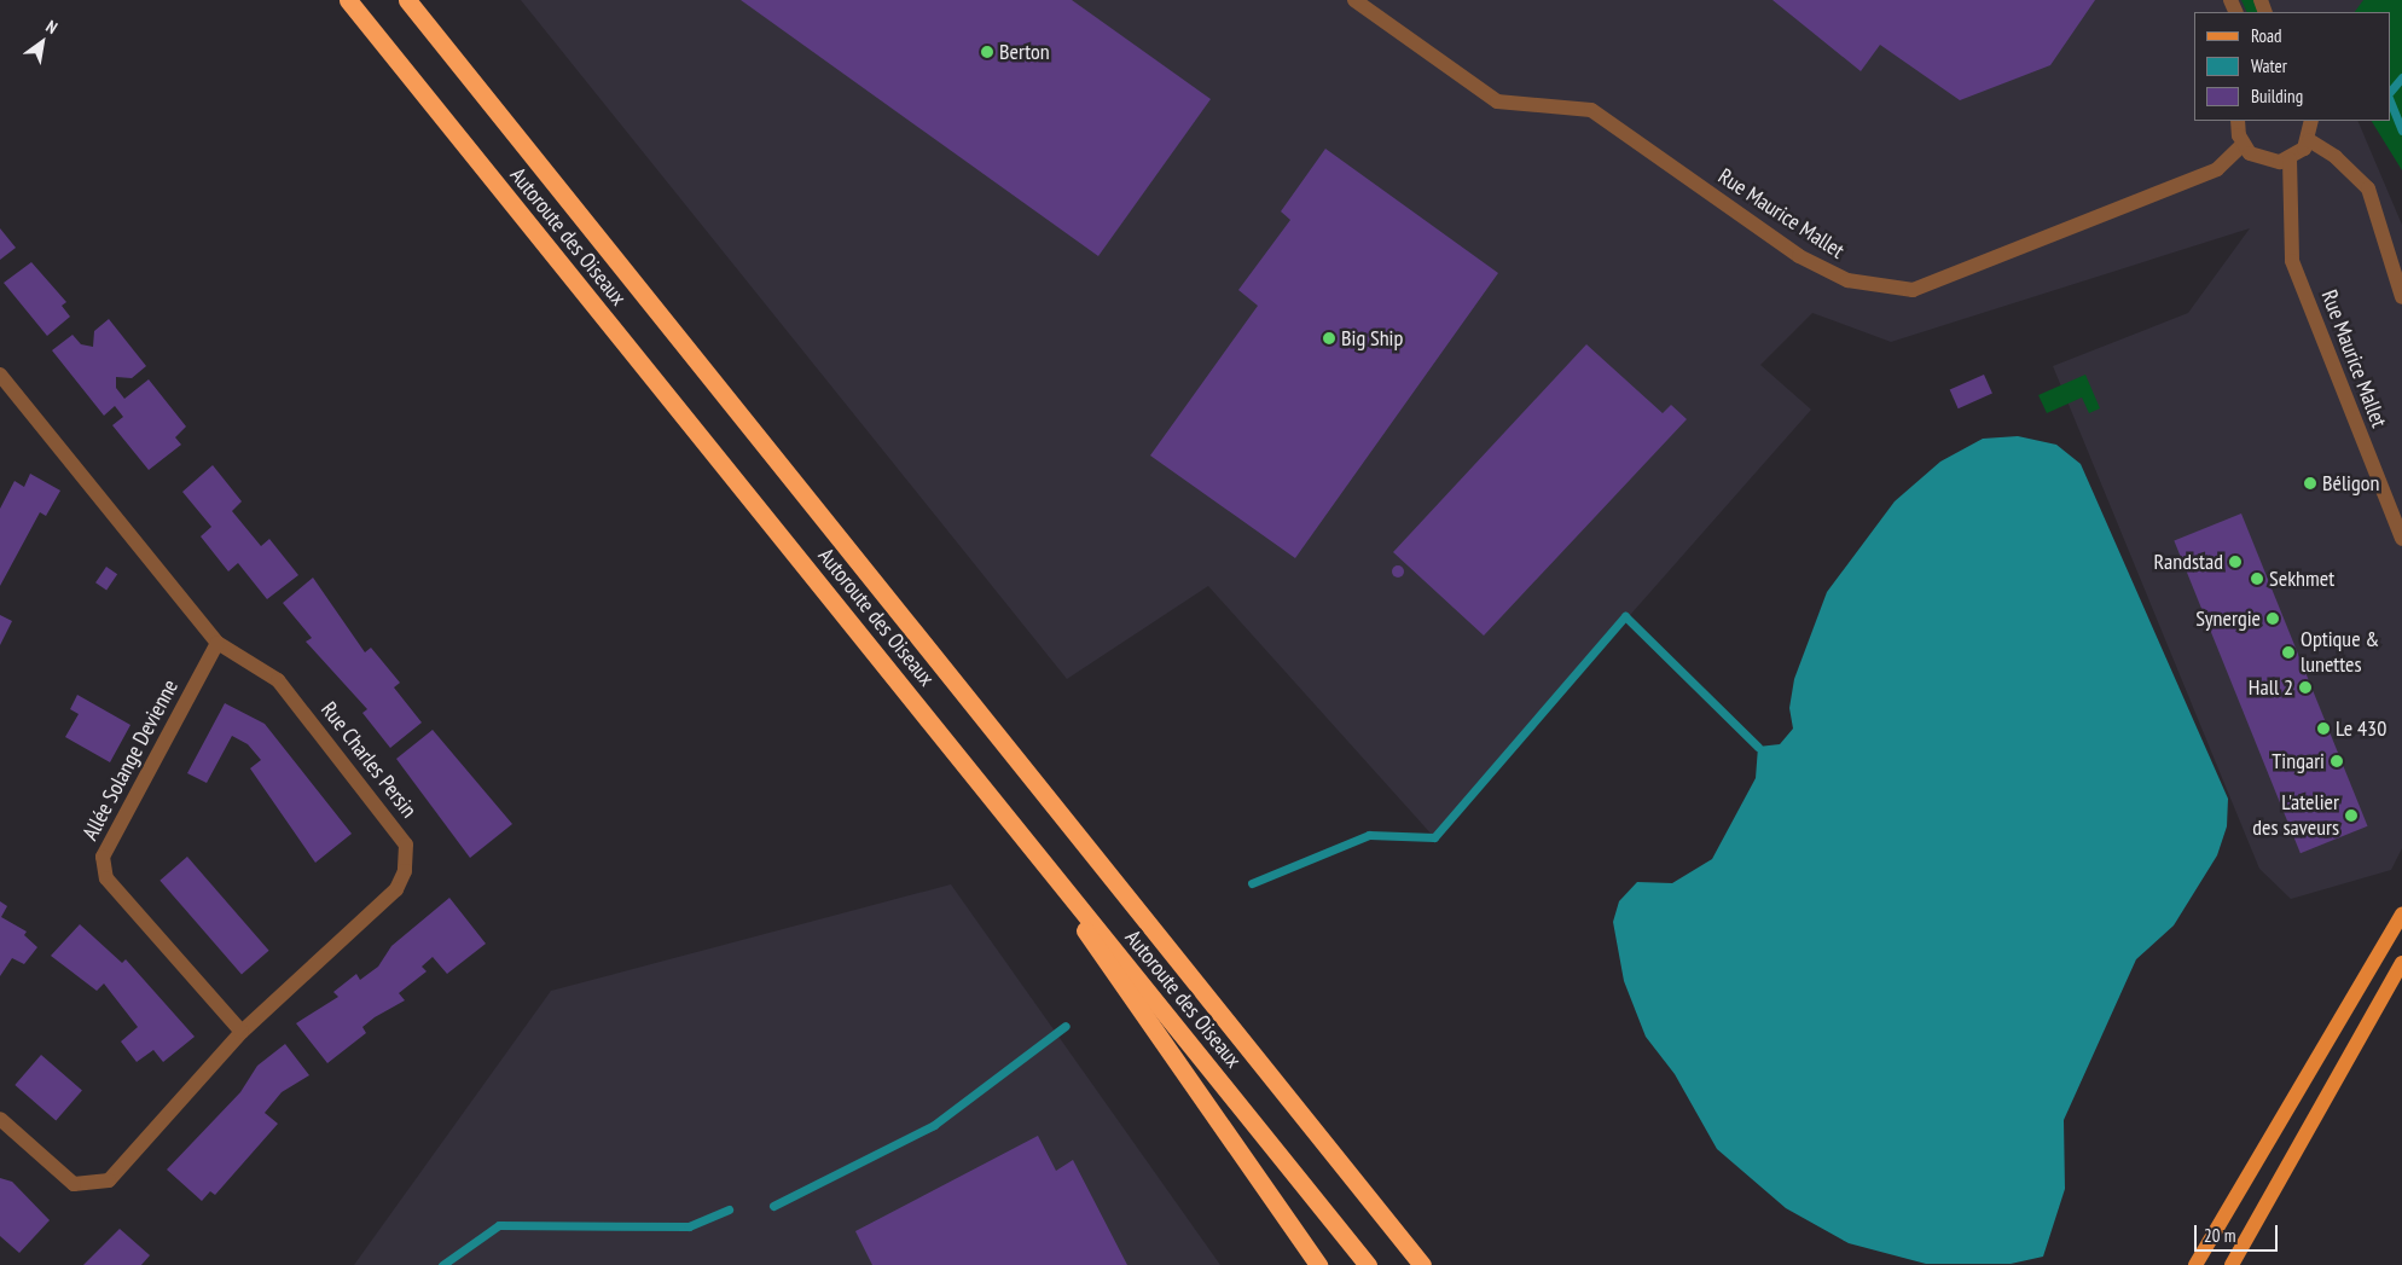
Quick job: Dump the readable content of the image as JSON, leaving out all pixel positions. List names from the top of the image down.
{
  "streets": {
    "highway": ["Autoroute des Oiseaux"],
    "street": ["Rue Maurice Mallet", "Allée Solange Devienne", "Rue Charles Persin"]
  },
  "crossings": [
    ["Allée Solange Devienne", "Rue Charles Persin"]
  ],
  "places": [
    "Berton",
    "Big Ship",
    "Béligon",
    "Randstad",
    "Sekhmet",
    "Synergie",
    "Optique & lunettes",
    "Hall 2",
    "Le 430",
    "Tingari",
    "L'atelier des saveurs"
  ],
  "legend": ["Road", "Water", "Building"],
  "scale_bar": "20 m",
  "north": "top right"
}
